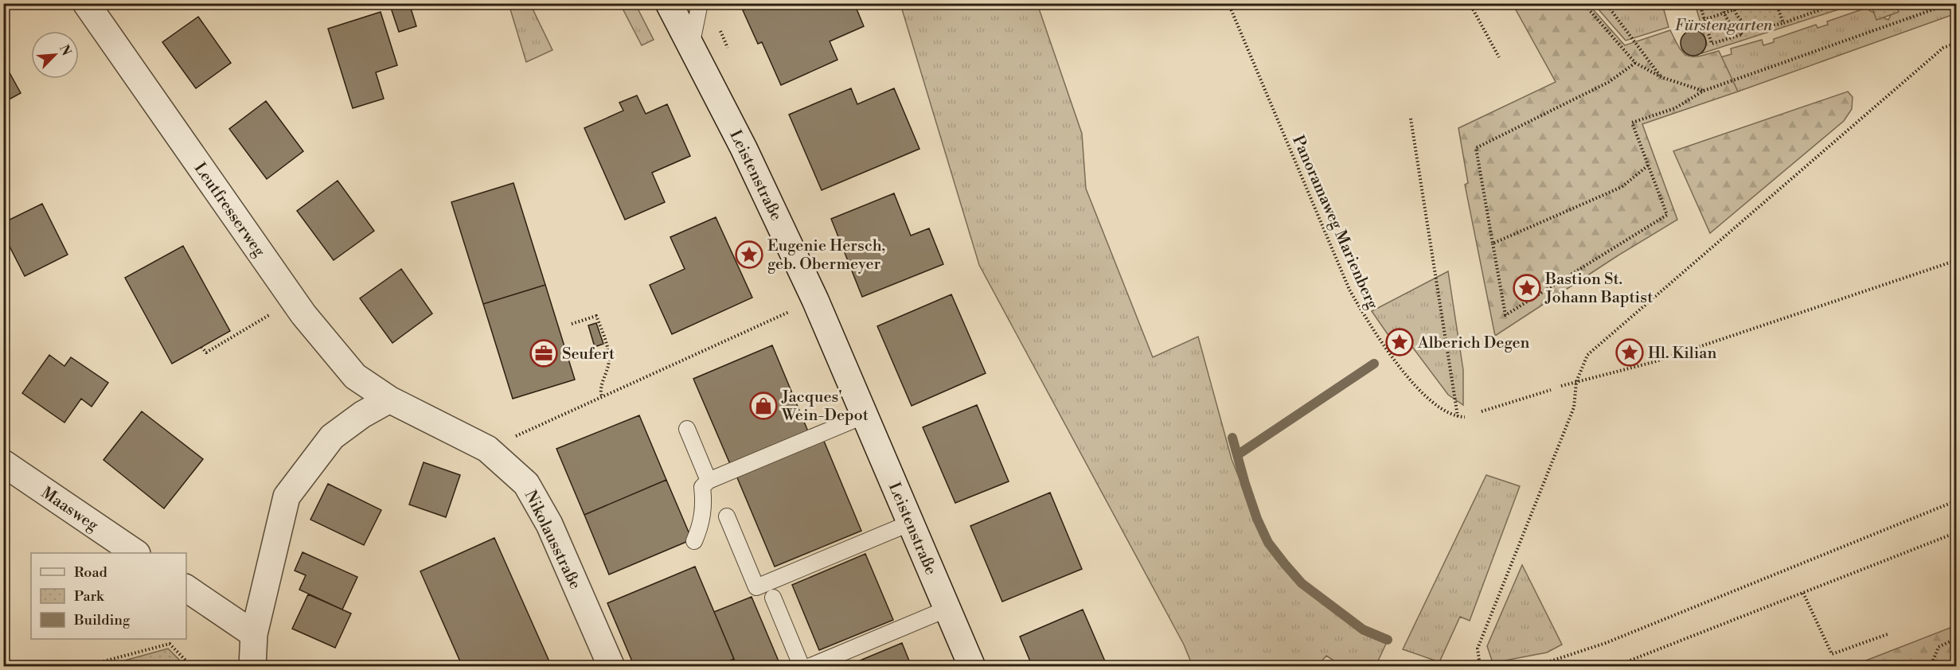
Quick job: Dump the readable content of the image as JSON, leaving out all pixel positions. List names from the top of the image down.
{
  "streets": {
    "street": [
      "Leistenstraße",
      "Leutfresserweg",
      "Maasweg",
      "Nikolausstraße"
    ],
    "path": ["Panoramaweg Marienberg"]
  },
  "crossings": [
    ["Leutfresserweg", "Nikolausstraße"]
  ],
  "parks": ["Fürstengarten"],
  "places": {
    "place": [
      "Eugenie Hersch, geb. Obermeyer",
      "Bastion St. Johann Baptist",
      "Alberich Degen",
      "Hl. Kilian"
    ],
    "office": ["Seufert"],
    "shop": ["Jacques' Wein-Depot"]
  },
  "legend": ["Road", "Park", "Building"],
  "north": "top right"
}
